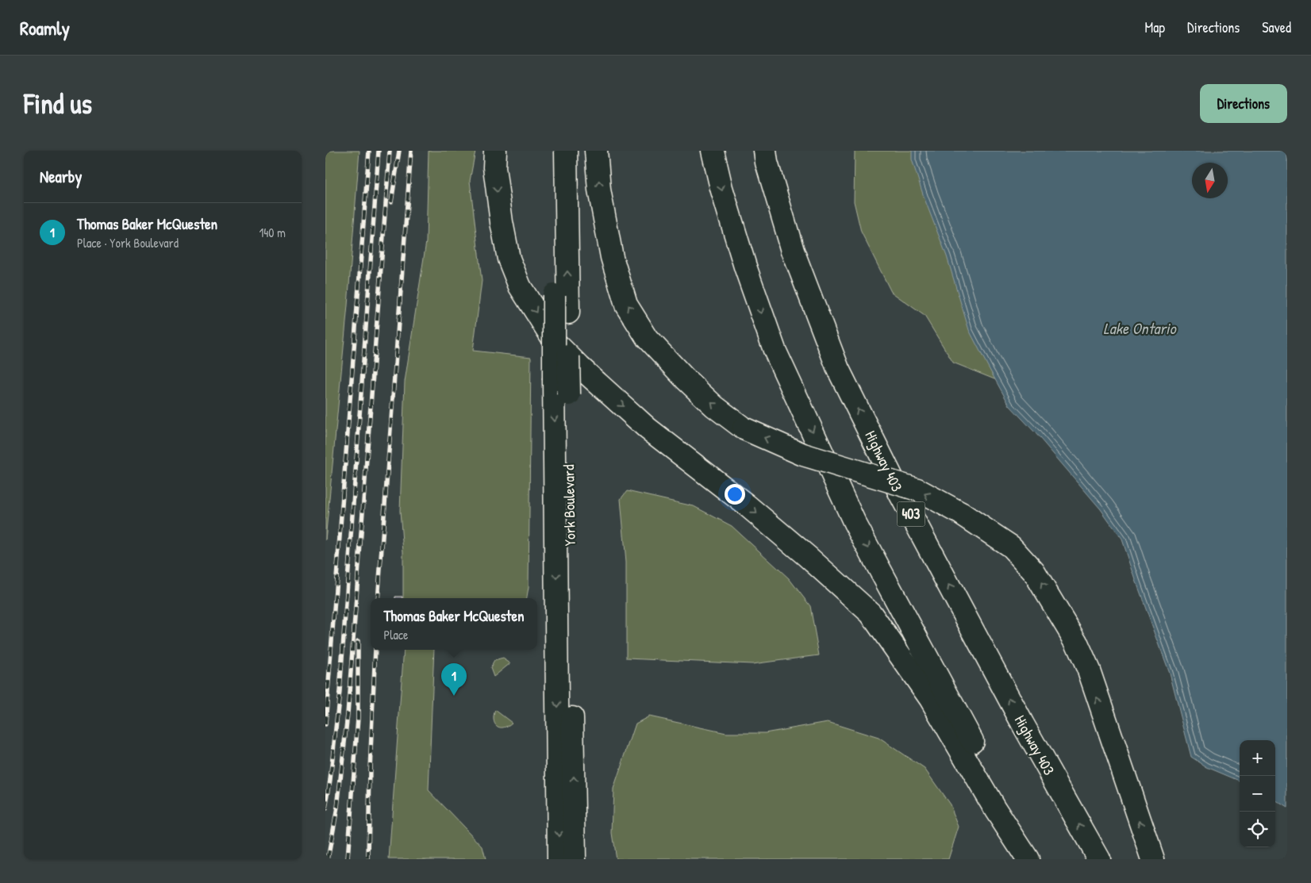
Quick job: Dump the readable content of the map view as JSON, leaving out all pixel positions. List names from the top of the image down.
{
  "streets": {
    "main road": ["Highway 403", "York Boulevard", "403"]
  },
  "water": ["Lake Ontario"],
  "north": "bottom",
  "page": {
    "header": "Roamly",
    "nav": ["Map", "Directions", "Saved"],
    "buttons": "Directions",
    "title": "Find us",
    "heading": "Nearby",
    "list": [
      {
        "mark": "1",
        "name": "Thomas Baker McQuesten",
        "note": "Place · York Boulevard",
        "value": "140 m"
      }
    ],
    "popup": ["Thomas Baker McQuesten", "Place"],
    "pins": "1",
    "map_buttons": ["+", "−"]
  }
}
